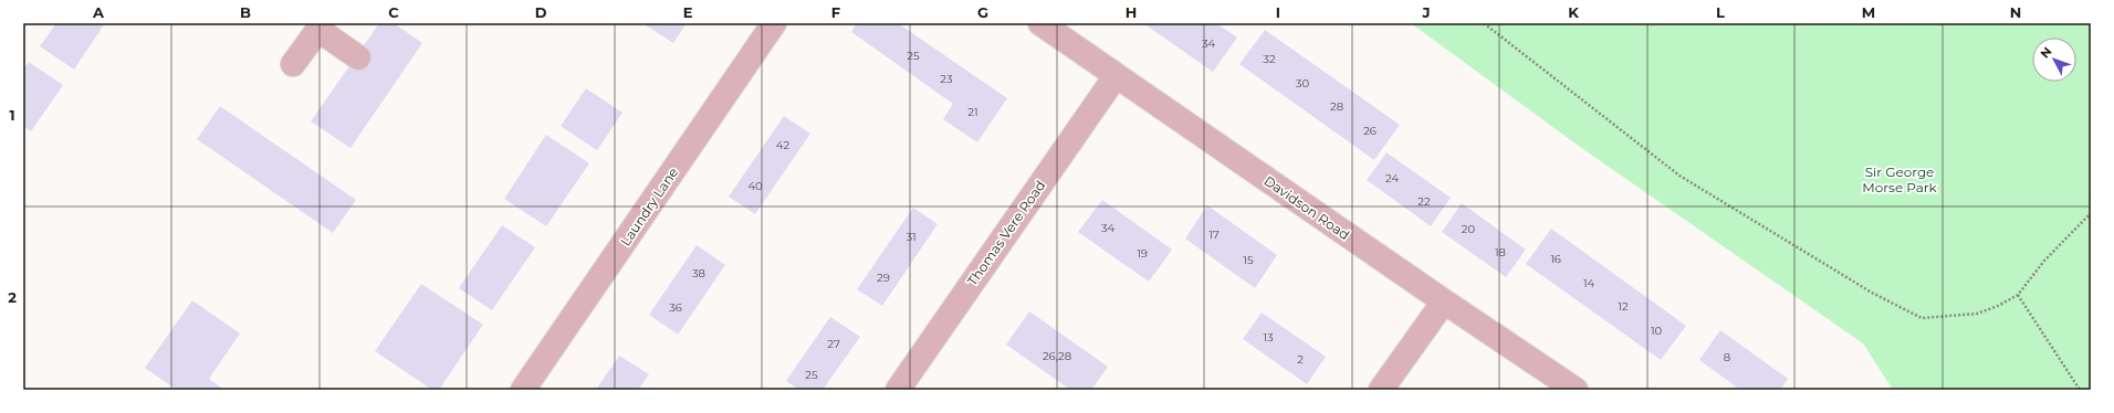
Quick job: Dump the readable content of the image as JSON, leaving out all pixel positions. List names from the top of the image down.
{
  "streets": {
    "street": ["Laundry Lane", "Davidson Road", "Thomas Vere Road"]
  },
  "crossings": [
    ["Davidson Road", "Thomas Vere Road"]
  ],
  "parks": ["Sir George Morse Park"],
  "house_numbers": [
    "34",
    "25",
    "32",
    "23",
    "30",
    "28",
    "21",
    "26",
    "42",
    "24",
    "40",
    "22",
    "34",
    "20",
    "17",
    "31",
    "18",
    "19",
    "16",
    "15",
    "38",
    "29",
    "14",
    "12",
    "36",
    "10",
    "13",
    "27",
    "26,28",
    "8",
    "2",
    "25"
  ],
  "north": "top left",
  "grid": {
    "columns": [
      "A",
      "B",
      "C",
      "D",
      "E",
      "F",
      "G",
      "H",
      "I",
      "J",
      "K",
      "L",
      "M",
      "N"
    ],
    "rows": ["1", "2"]
  }
}
